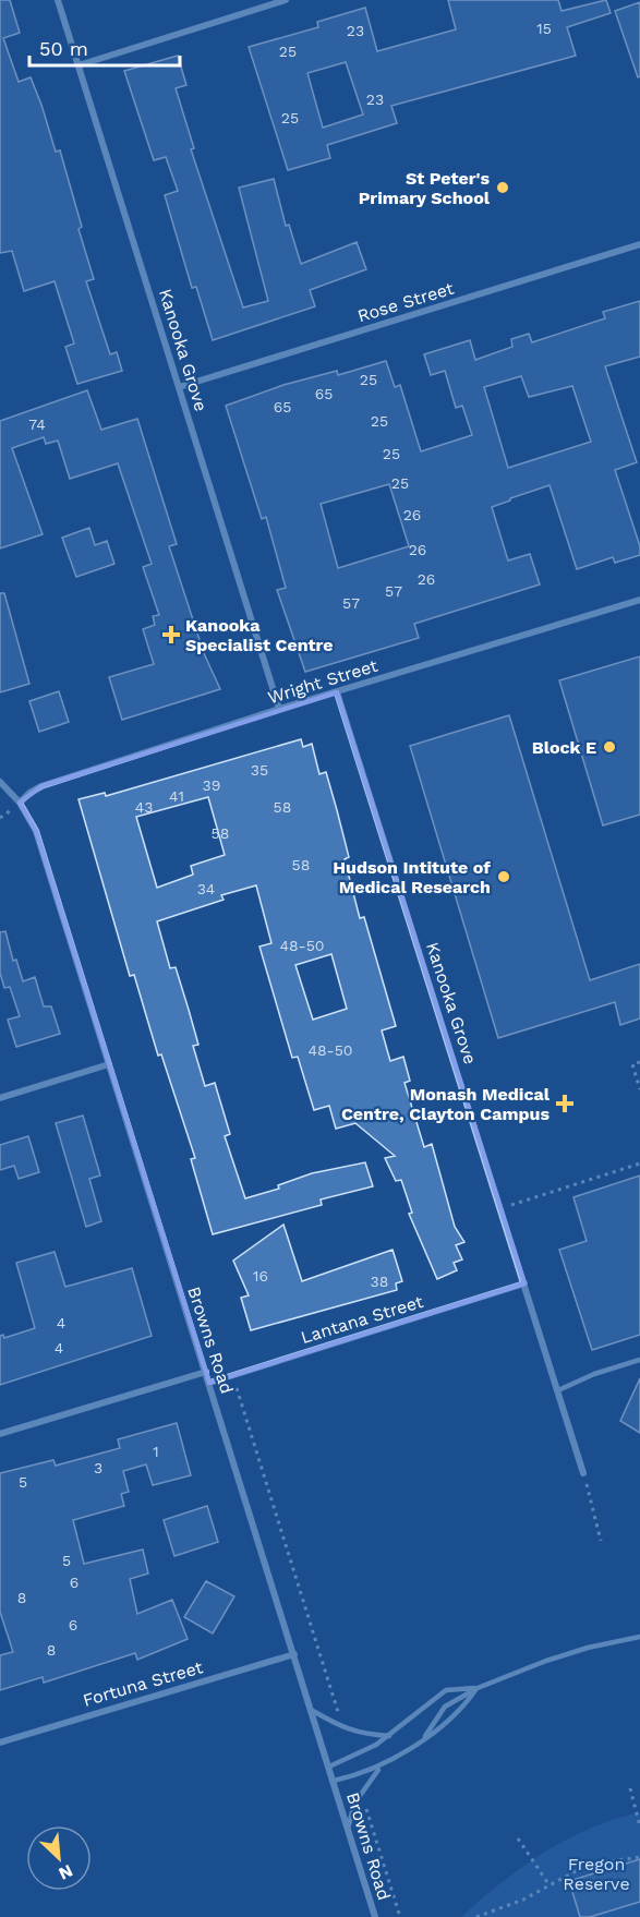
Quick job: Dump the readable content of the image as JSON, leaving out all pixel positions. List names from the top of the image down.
{
  "streets": {
    "street": [
      "Rose Street",
      "Kanooka Grove",
      "Wright Street",
      "Lantana Street",
      "Browns Road",
      "Fortuna Street"
    ]
  },
  "crossings": [
    ["Rose Street", "Kanooka Grove"],
    ["Kanooka Grove", "Wright Street"],
    ["Kanooka Grove", "Lantana Street"],
    ["Wright Street", "Browns Road"],
    ["Lantana Street", "Browns Road"],
    ["Browns Road", "Fortuna Street"]
  ],
  "parks": ["Fregon Reserve"],
  "places": {
    "other": ["St Peter's Primary School", "Block E", "Hudson Intitute of Medical Research"],
    "health": ["Kanooka Specialist Centre", "Monash Medical Centre, Clayton Campus"]
  },
  "house_numbers": [
    "15",
    "23",
    "25",
    "23",
    "25",
    "25",
    "65",
    "65",
    "25",
    "74",
    "25",
    "25",
    "26",
    "26",
    "26",
    "57",
    "57",
    "35",
    "39",
    "41",
    "43",
    "58",
    "58",
    "58",
    "34",
    "48-50",
    "48-50",
    "16",
    "38",
    "4",
    "4",
    "1",
    "3",
    "5",
    "5",
    "6",
    "8",
    "6",
    "8"
  ],
  "scale_bar": "50 m",
  "north": "bottom right"
}
